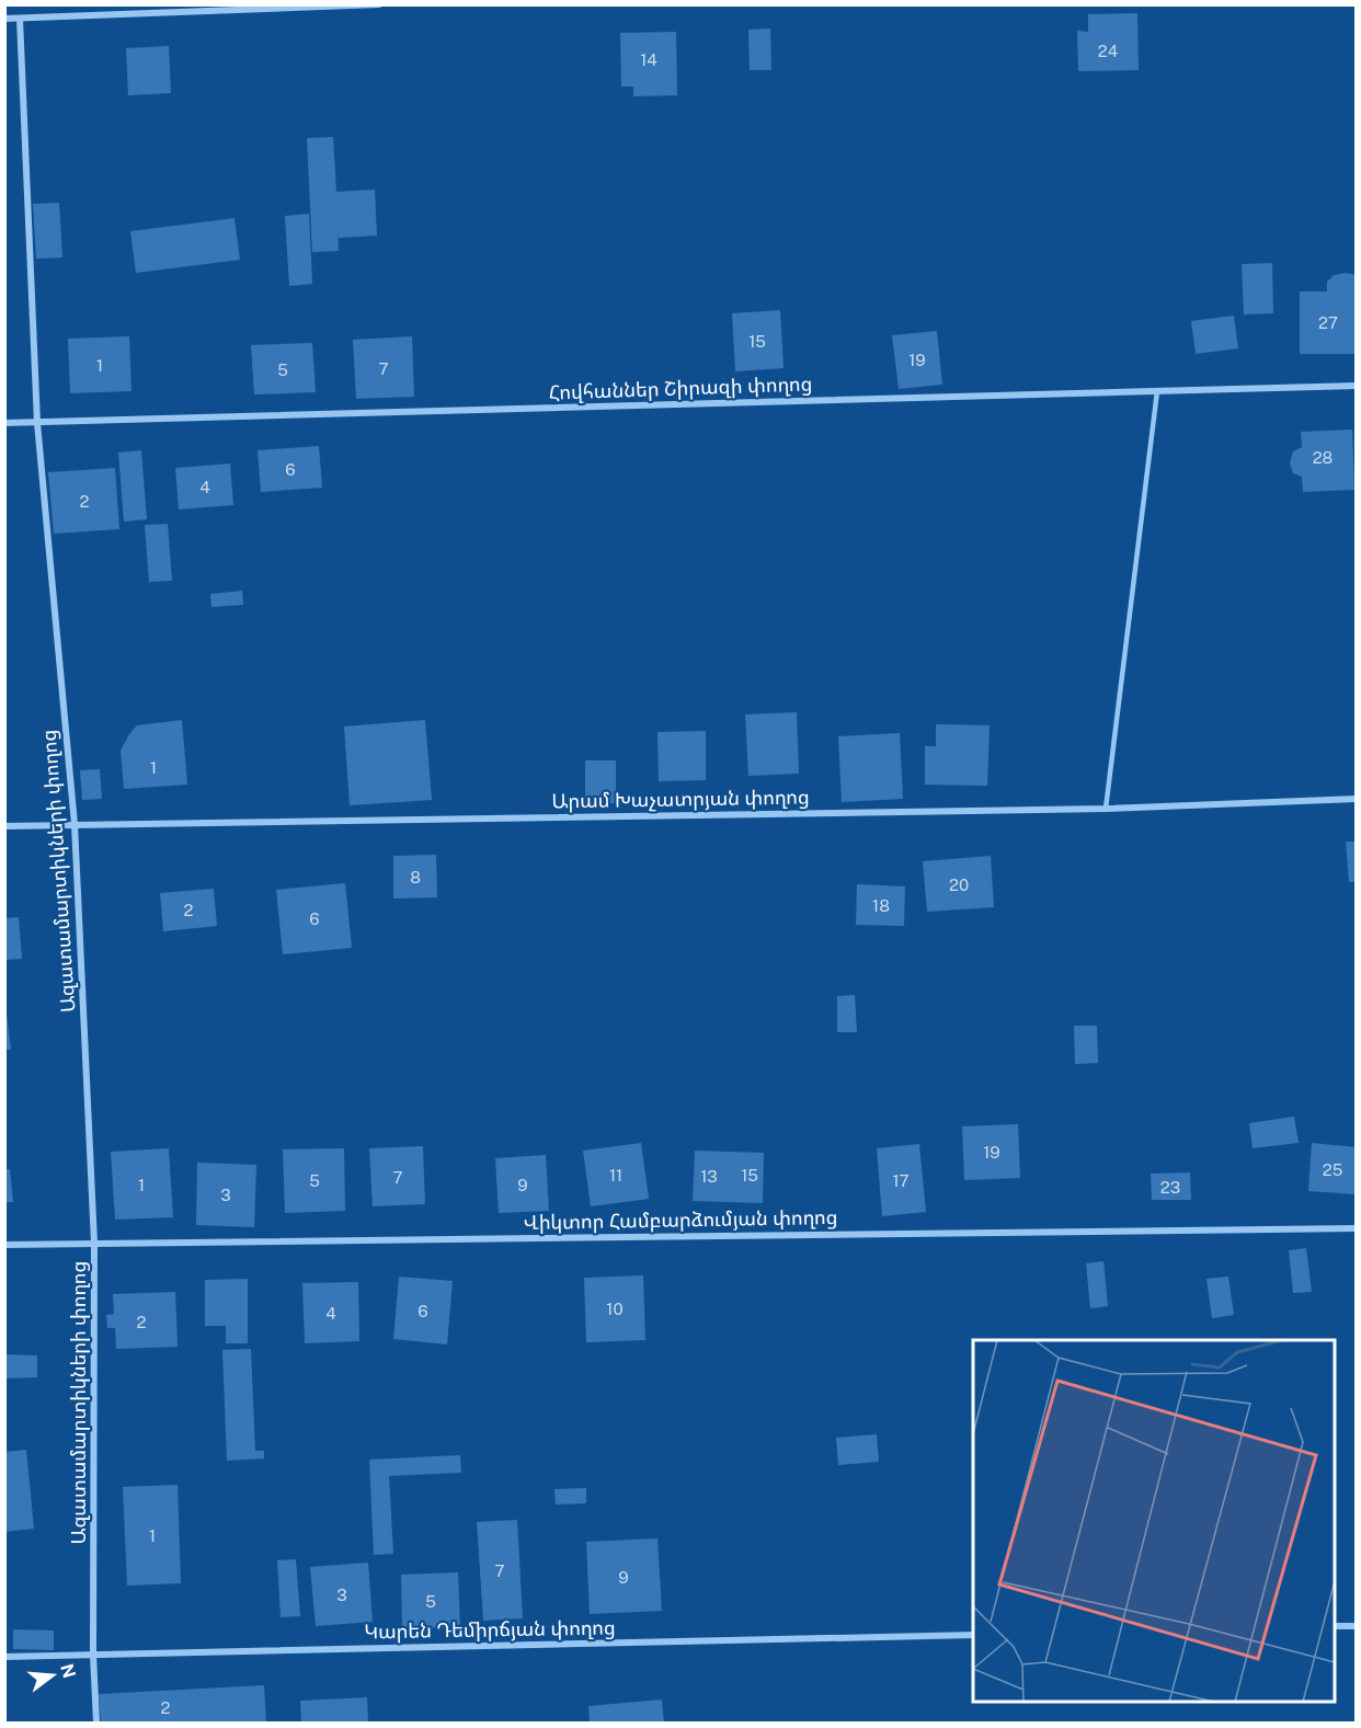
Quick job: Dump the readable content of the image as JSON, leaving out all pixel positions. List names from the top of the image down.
{
  "streets": {
    "street": [
      "Հովհաններ Շիրազի փողոց",
      "Արամ Խաչատրյան փողոց",
      "Ազատամարտիկների փողոց",
      "Վիկտոր Համբարձումյան փողոց",
      "Կարեն Դեմիրճյան փողոց"
    ]
  },
  "crossings": [
    ["Հովհաններ Շիրազի փողոց", "Ազատամարտիկների փողոց"],
    ["Արամ Խաչատրյան փողոց", "Ազատամարտիկների փողոց"],
    ["Ազատամարտիկների փողոց", "Վիկտոր Համբարձումյան փողոց"],
    ["Ազատամարտիկների փողոց", "Կարեն Դեմիրճյան փողոց"]
  ],
  "house_numbers": [
    "24",
    "14",
    "27",
    "15",
    "19",
    "1",
    "7",
    "5",
    "28",
    "6",
    "4",
    "2",
    "1",
    "8",
    "20",
    "18",
    "2",
    "6",
    "19",
    "25",
    "11",
    "15",
    "13",
    "7",
    "5",
    "17",
    "1",
    "9",
    "23",
    "3",
    "10",
    "6",
    "4",
    "2",
    "1",
    "7",
    "9",
    "3",
    "5",
    "2"
  ],
  "north": "right"
}
